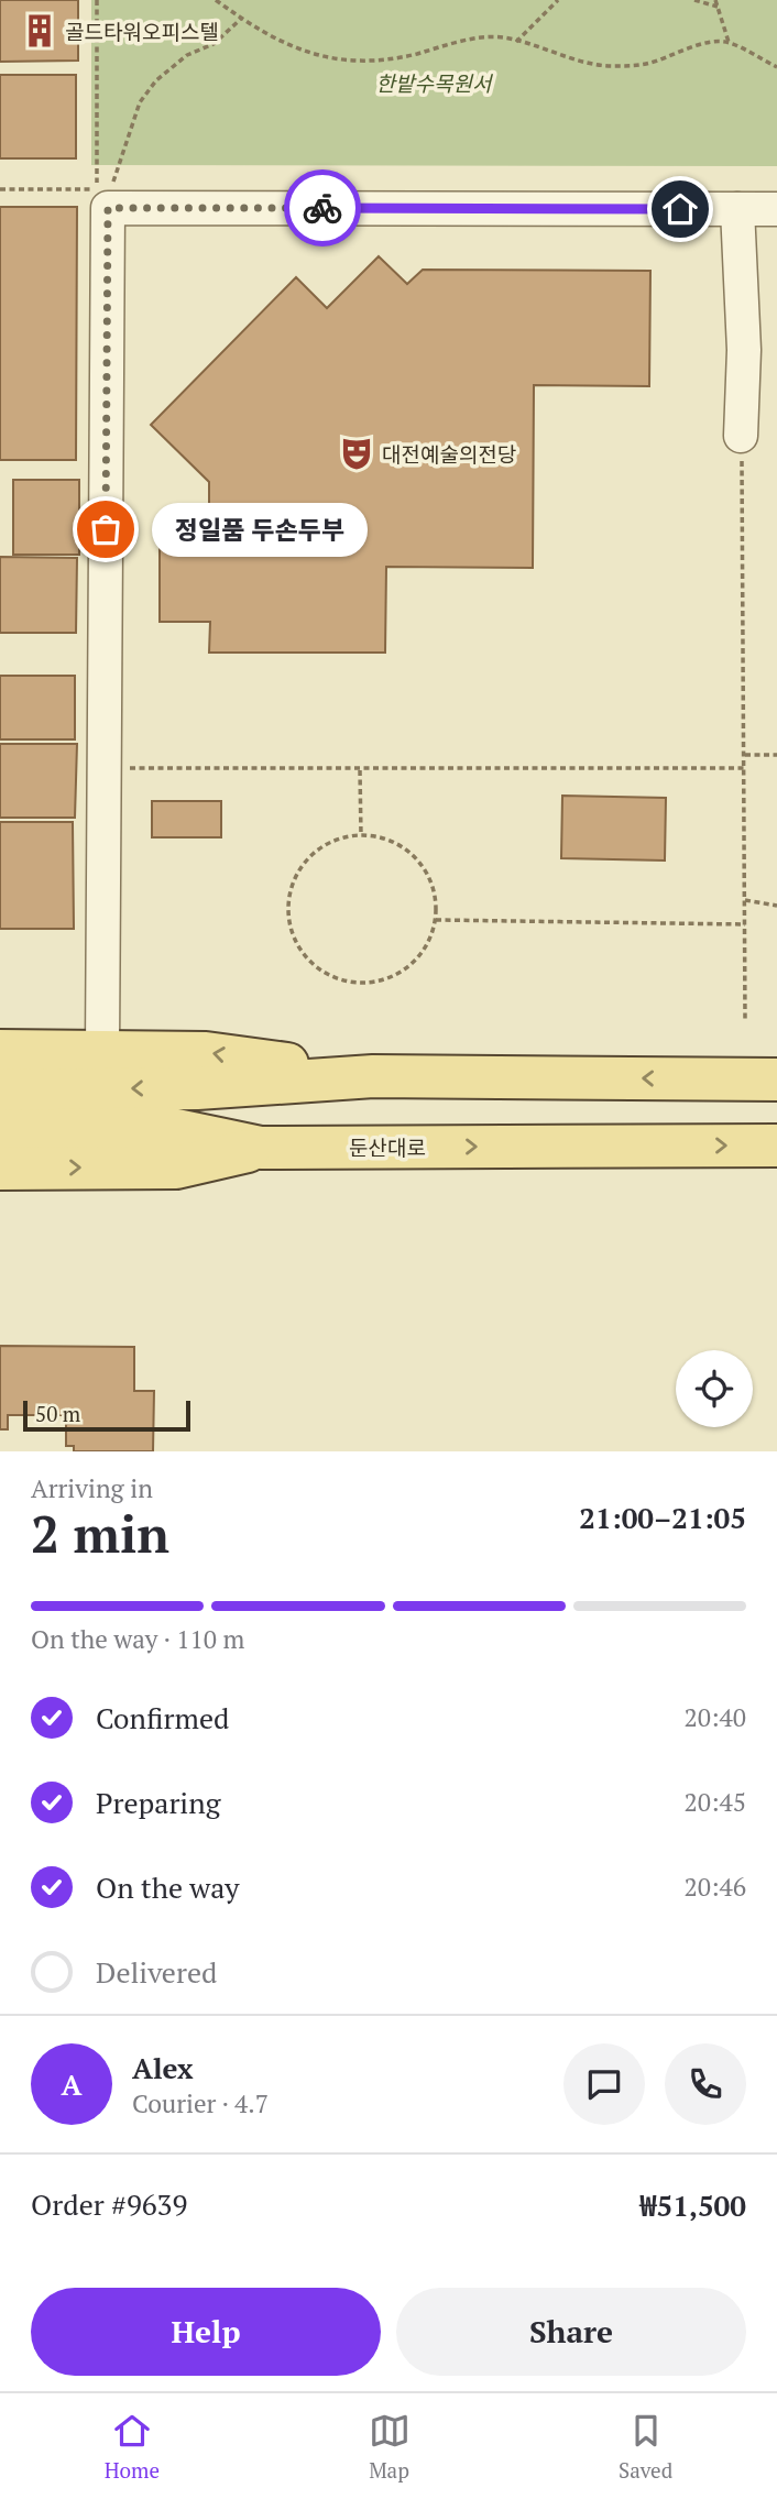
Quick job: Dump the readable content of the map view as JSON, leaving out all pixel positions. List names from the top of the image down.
{
  "streets": {
    "main road": ["둔산대로"]
  },
  "parks": ["한밭수목원서"],
  "places": {
    "building": ["골드타워오피스텔"],
    "theatre": ["대전예술의전당"],
    "other": ["정일품 두손두부"]
  },
  "scale_bar": "50 m",
  "page": {
    "bubble": "정일품 두손두부",
    "scale": "50 m",
    "heading": ["2 min", "Arriving in", "21:00–21:05"],
    "panel": [
      "Alex",
      "Courier · 4.7",
      "Order #9639",
      "₩51,500"
    ],
    "bar": "On the way · 110 m",
    "list": [
      ["Confirmed", "20:40"],
      ["Preparing", "20:45"],
      ["On the way", "20:46"],
      "Delivered"
    ],
    "round": "A",
    "buttons": ["Help", "Share"],
    "tabs": ["Home", "Map", "Saved"]
  }
}
